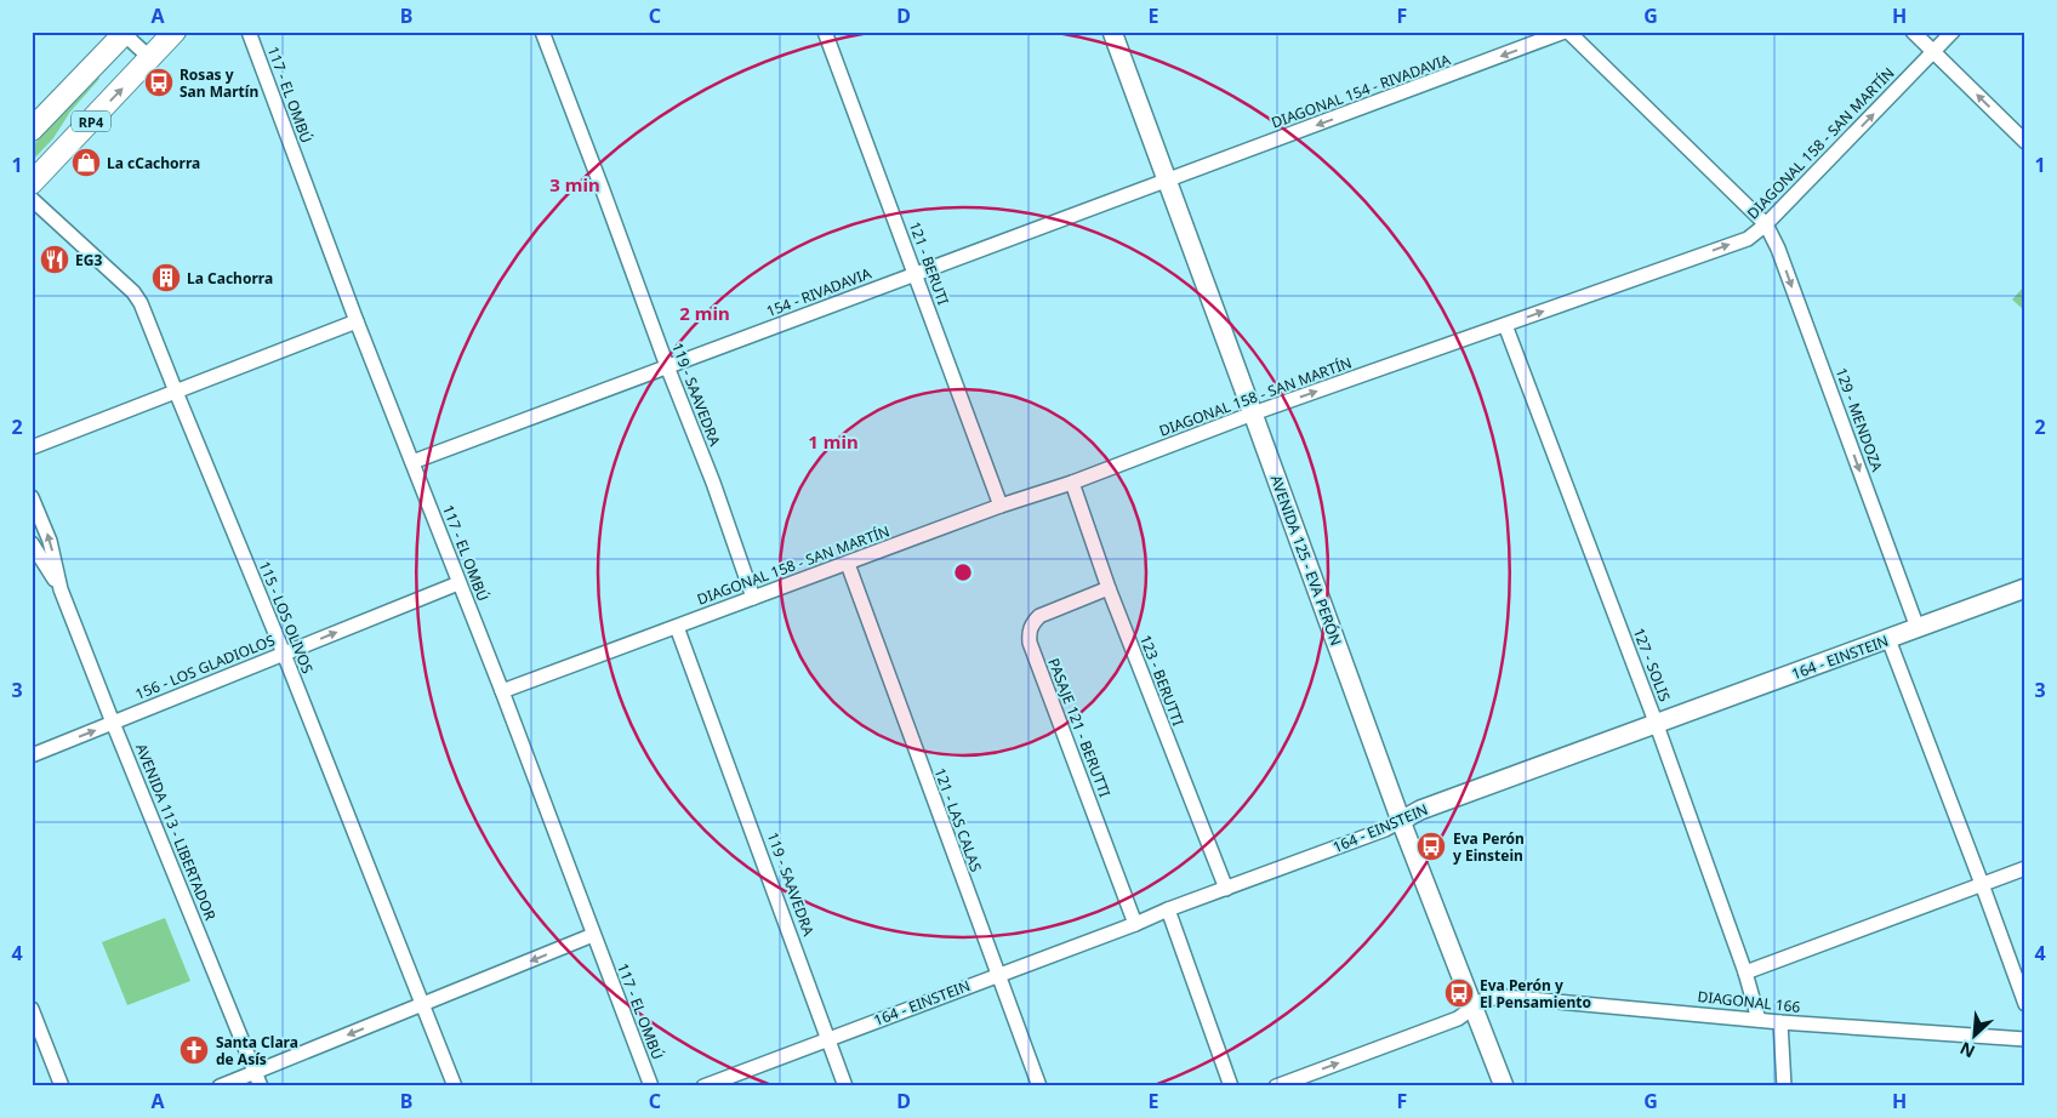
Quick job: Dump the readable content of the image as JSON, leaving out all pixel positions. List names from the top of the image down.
{
  "streets": {
    "main road": ["RP4"],
    "street": [
      "DIAGONAL 154 - RIVADAVIA",
      "117 - EL OMBÚ",
      "DIAGONAL 158 - SAN MARTÍN",
      "121 - BERUTI",
      "154 - RIVADAVIA",
      "119 - SAAVEDRA",
      "129 - MENDOZA",
      "AVENIDA 125 - EVA PERÓN",
      "115 - LOS OLIVOS",
      "164 - EINSTEIN",
      "127 - SOLIS",
      "156 - LOS GLADIOLOS",
      "123 - BERUTTI",
      "PASAJE 121 - BERUTTI",
      "121 - LAS CALAS",
      "AVENIDA 113 - LIBERTADOR",
      "DIAGONAL 166"
    ]
  },
  "crossings": [
    ["DIAGONAL 154 - RIVADAVIA", "154 - RIVADAVIA"],
    ["DIAGONAL 154 - RIVADAVIA", "129 - MENDOZA"],
    ["DIAGONAL 154 - RIVADAVIA", "AVENIDA 125 - EVA PERÓN"],
    ["117 - EL OMBÚ", "DIAGONAL 158 - SAN MARTÍN"],
    ["117 - EL OMBÚ", "154 - RIVADAVIA"],
    ["117 - EL OMBÚ", "156 - LOS GLADIOLOS"],
    ["DIAGONAL 158 - SAN MARTÍN", "121 - BERUTI"],
    ["DIAGONAL 158 - SAN MARTÍN", "119 - SAAVEDRA"],
    ["DIAGONAL 158 - SAN MARTÍN", "129 - MENDOZA"],
    ["DIAGONAL 158 - SAN MARTÍN", "AVENIDA 125 - EVA PERÓN"],
    ["DIAGONAL 158 - SAN MARTÍN", "127 - SOLIS"],
    ["DIAGONAL 158 - SAN MARTÍN", "123 - BERUTTI"],
    ["DIAGONAL 158 - SAN MARTÍN", "121 - LAS CALAS"],
    ["121 - BERUTI", "154 - RIVADAVIA"],
    ["154 - RIVADAVIA", "119 - SAAVEDRA"],
    ["154 - RIVADAVIA", "AVENIDA 125 - EVA PERÓN"],
    ["119 - SAAVEDRA", "164 - EINSTEIN"],
    ["129 - MENDOZA", "164 - EINSTEIN"],
    ["AVENIDA 125 - EVA PERÓN", "164 - EINSTEIN"],
    ["AVENIDA 125 - EVA PERÓN", "DIAGONAL 166"],
    ["115 - LOS OLIVOS", "156 - LOS GLADIOLOS"],
    ["164 - EINSTEIN", "127 - SOLIS"],
    ["164 - EINSTEIN", "123 - BERUTTI"],
    ["164 - EINSTEIN", "PASAJE 121 - BERUTTI"],
    ["164 - EINSTEIN", "121 - LAS CALAS"],
    ["127 - SOLIS", "DIAGONAL 166"],
    ["156 - LOS GLADIOLOS", "AVENIDA 113 - LIBERTADOR"],
    ["123 - BERUTTI", "PASAJE 121 - BERUTTI"]
  ],
  "one_way": [
    "DIAGONAL 154 - RIVADAVIA",
    "DIAGONAL 158 - SAN MARTÍN",
    "129 - MENDOZA",
    "156 - LOS GLADIOLOS"
  ],
  "places": {
    "bus stop": ["Rosas y San Martín", "Eva Perón y Einstein", "Eva Perón y El Pensamiento"],
    "shop": ["La cCachorra"],
    "restaurant": ["EG3"],
    "building": ["La Cachorra"],
    "church": ["Santa Clara de Asís"]
  },
  "north": "bottom left",
  "grid": {
    "columns": [
      "A",
      "B",
      "C",
      "D",
      "E",
      "F",
      "G",
      "H"
    ],
    "rows": [
      "1",
      "2",
      "3",
      "4"
    ]
  },
  "rings": ["3 min", "2 min", "1 min"]
}
